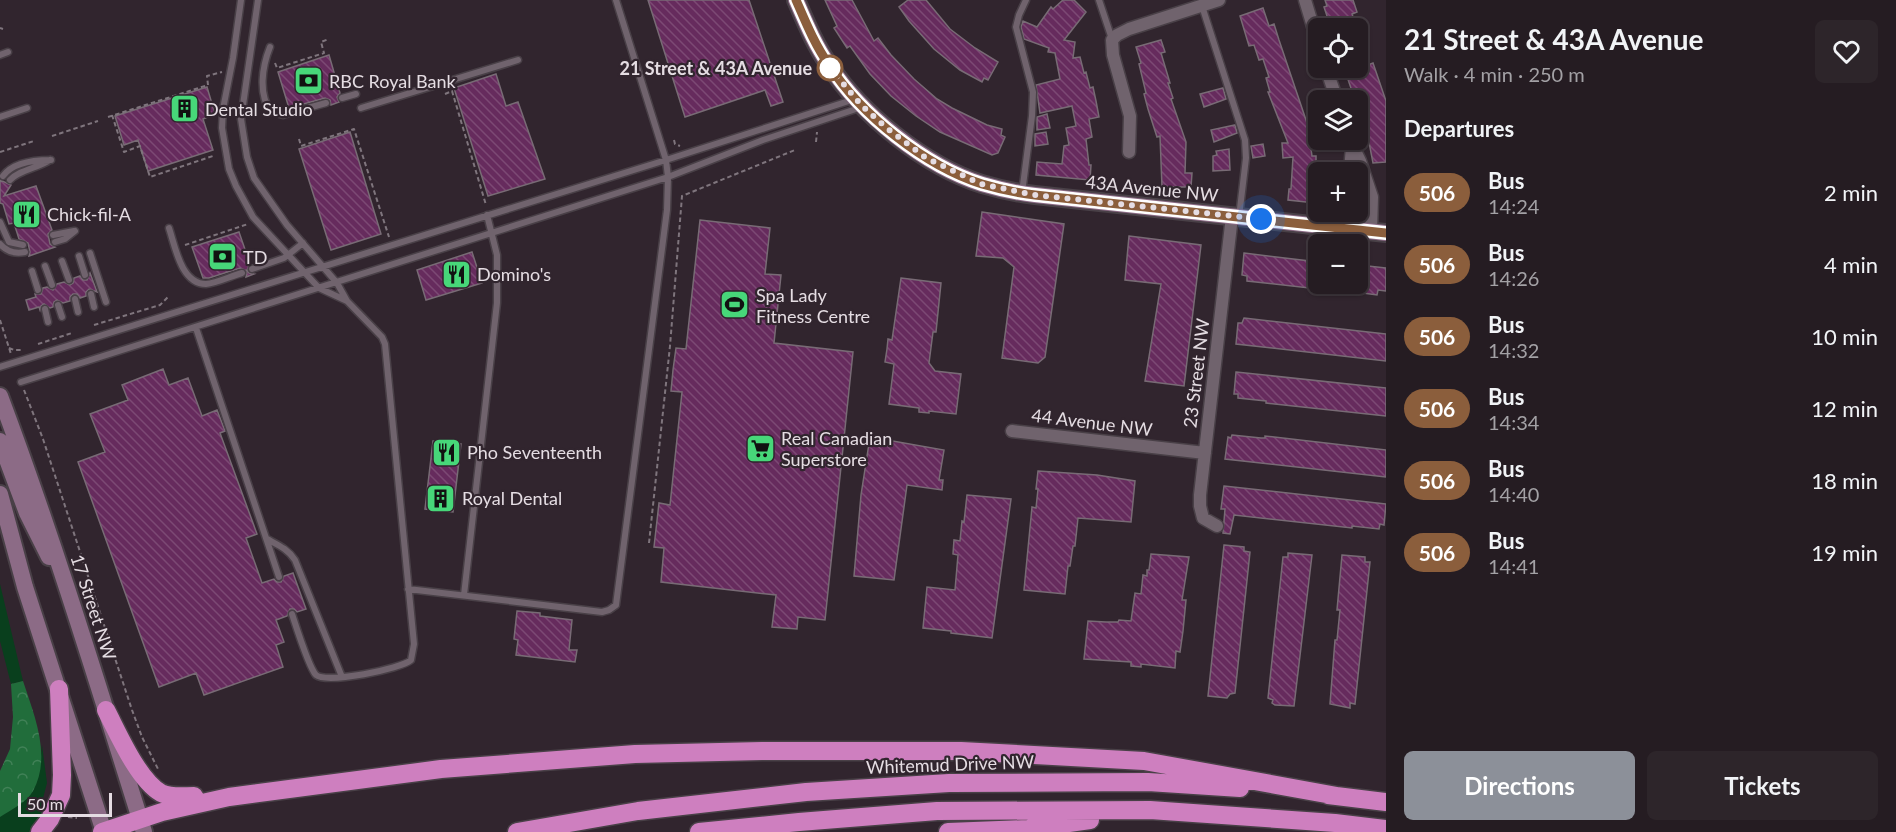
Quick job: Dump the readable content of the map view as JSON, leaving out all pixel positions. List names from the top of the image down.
{
  "streets": {
    "highway": ["Whitemud Drive NW"],
    "main road": ["43A Avenue NW", "17 Street NW"],
    "street": ["23 Street NW", "44 Avenue NW"]
  },
  "crossings": [
    ["43A Avenue NW", "23 Street NW"],
    ["23 Street NW", "44 Avenue NW"]
  ],
  "places": {
    "other": ["21 Street & 43A Avenue"],
    "bank": ["RBC Royal Bank", "TD"],
    "building": ["Dental Studio", "Royal Dental"],
    "restaurant": ["Chick-fil-A", "Domino's", "Pho Seventeenth"],
    "sports": ["Spa Lady Fitness Centre"],
    "supermarket": ["Real Canadian Superstore"]
  },
  "lines": ["bus line 506"],
  "scale_bar": "50 m",
  "page": {
    "heading": [
      ["21 Street & 43A Avenue", "Walk · 4 min · 250 m"],
      "Departures"
    ],
    "map_buttons": ["+", "−"],
    "list": [
      {
        "mark": "506",
        "name": "Bus",
        "note": "14:24",
        "value": "2 min"
      },
      {
        "mark": "506",
        "name": "Bus",
        "note": "14:26",
        "value": "4 min"
      },
      {
        "mark": "506",
        "name": "Bus",
        "note": "14:32",
        "value": "10 min"
      },
      {
        "mark": "506",
        "name": "Bus",
        "note": "14:34",
        "value": "12 min"
      },
      {
        "mark": "506",
        "name": "Bus",
        "note": "14:40",
        "value": "18 min"
      },
      {
        "mark": "506",
        "name": "Bus",
        "note": "14:41",
        "value": "19 min"
      }
    ],
    "buttons": ["Directions", "Tickets"],
    "scale": "50 m"
  }
}
